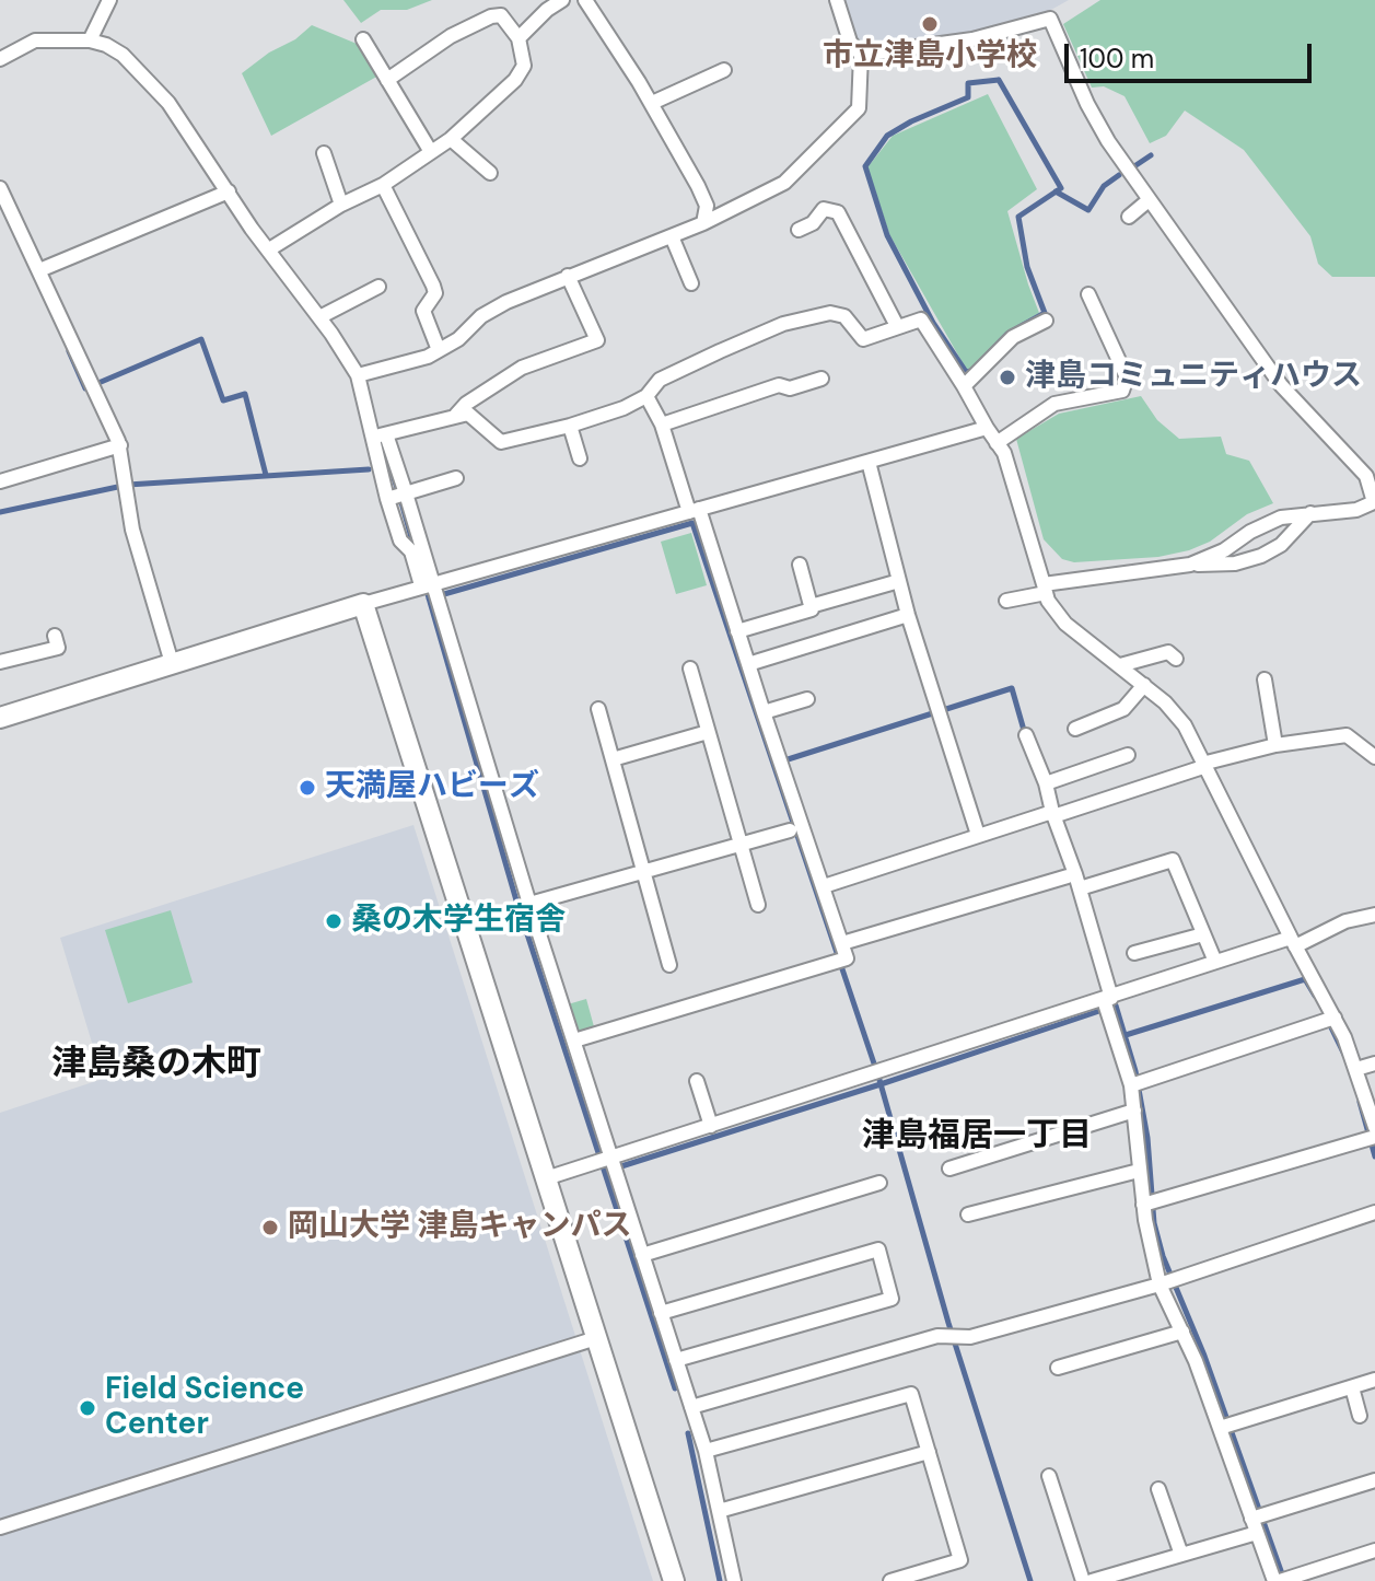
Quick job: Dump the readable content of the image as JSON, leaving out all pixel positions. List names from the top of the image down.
{
  "districts": ["津島桑の木町", "津島福居一丁目"],
  "places": [
    "市立津島小学校",
    "津島コミュニティハウス",
    "天満屋ハビーズ",
    "桑の木学生宿舎",
    "岡山大学 津島キャンパス",
    "Field Science Center"
  ],
  "scale_bar": "100 m"
}
